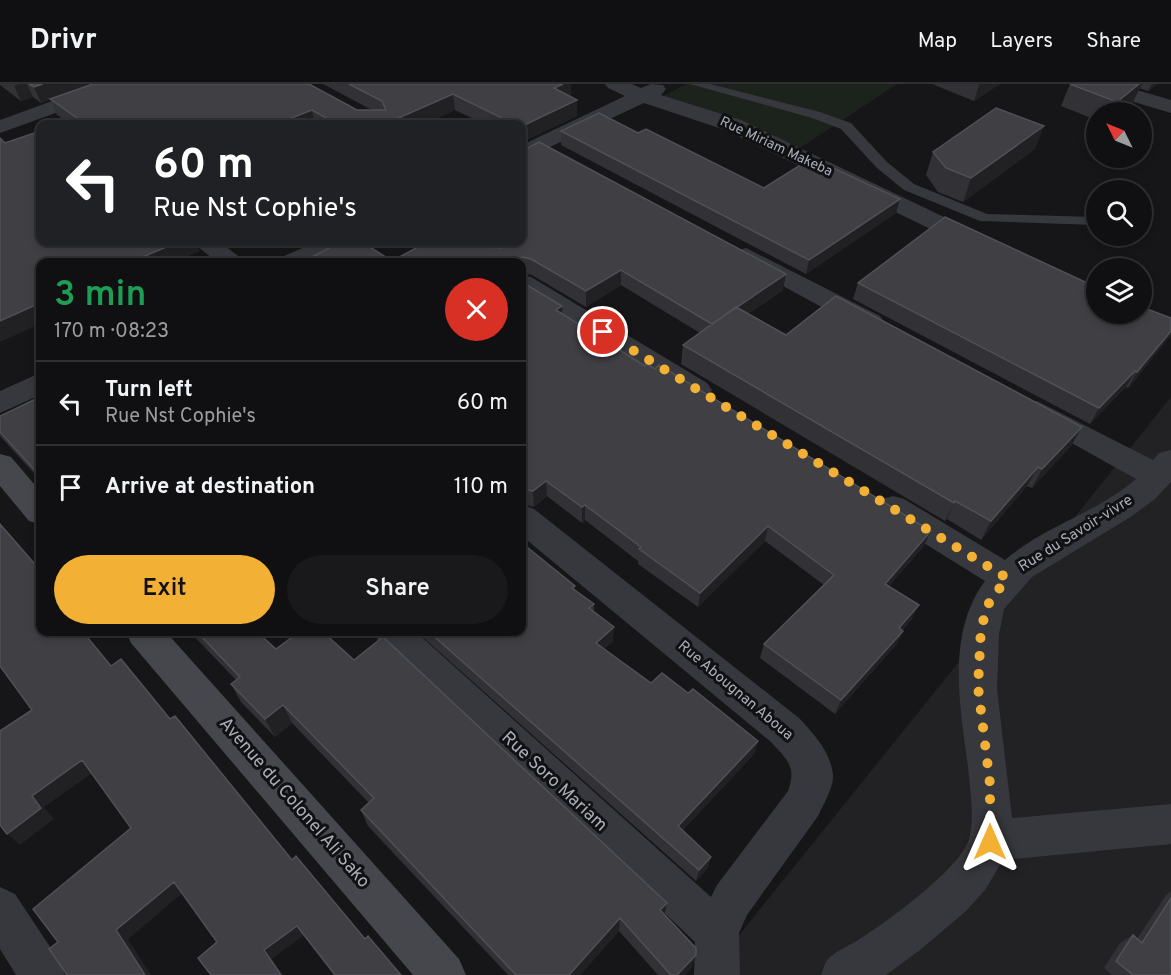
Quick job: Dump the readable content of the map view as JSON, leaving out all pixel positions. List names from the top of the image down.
{
  "streets": {
    "street": [
      "Rue Miriam Makeba",
      "Rue du Savoir-vivre",
      "Rue Abougnan Aboua",
      "Rue Soro Mariam",
      "Avenue du Colonel Ali Sako"
    ]
  },
  "crossings": [
    ["Rue Abougnan Aboua", "Rue Soro Mariam"]
  ],
  "north": "top left",
  "page": {
    "header": "Drivr",
    "nav": ["Map", "Layers", "Share"],
    "turn": ["60 m", "Rue Nst Cophie's"],
    "heading": ["3 min", "170 m · 08:23"],
    "list": [
      {
        "name": "Turn left",
        "note": "Rue Nst Cophie's",
        "value": "60 m"
      },
      {
        "name": "Arrive at destination",
        "value": "110 m"
      }
    ],
    "buttons": ["Exit", "Share"]
  }
}
